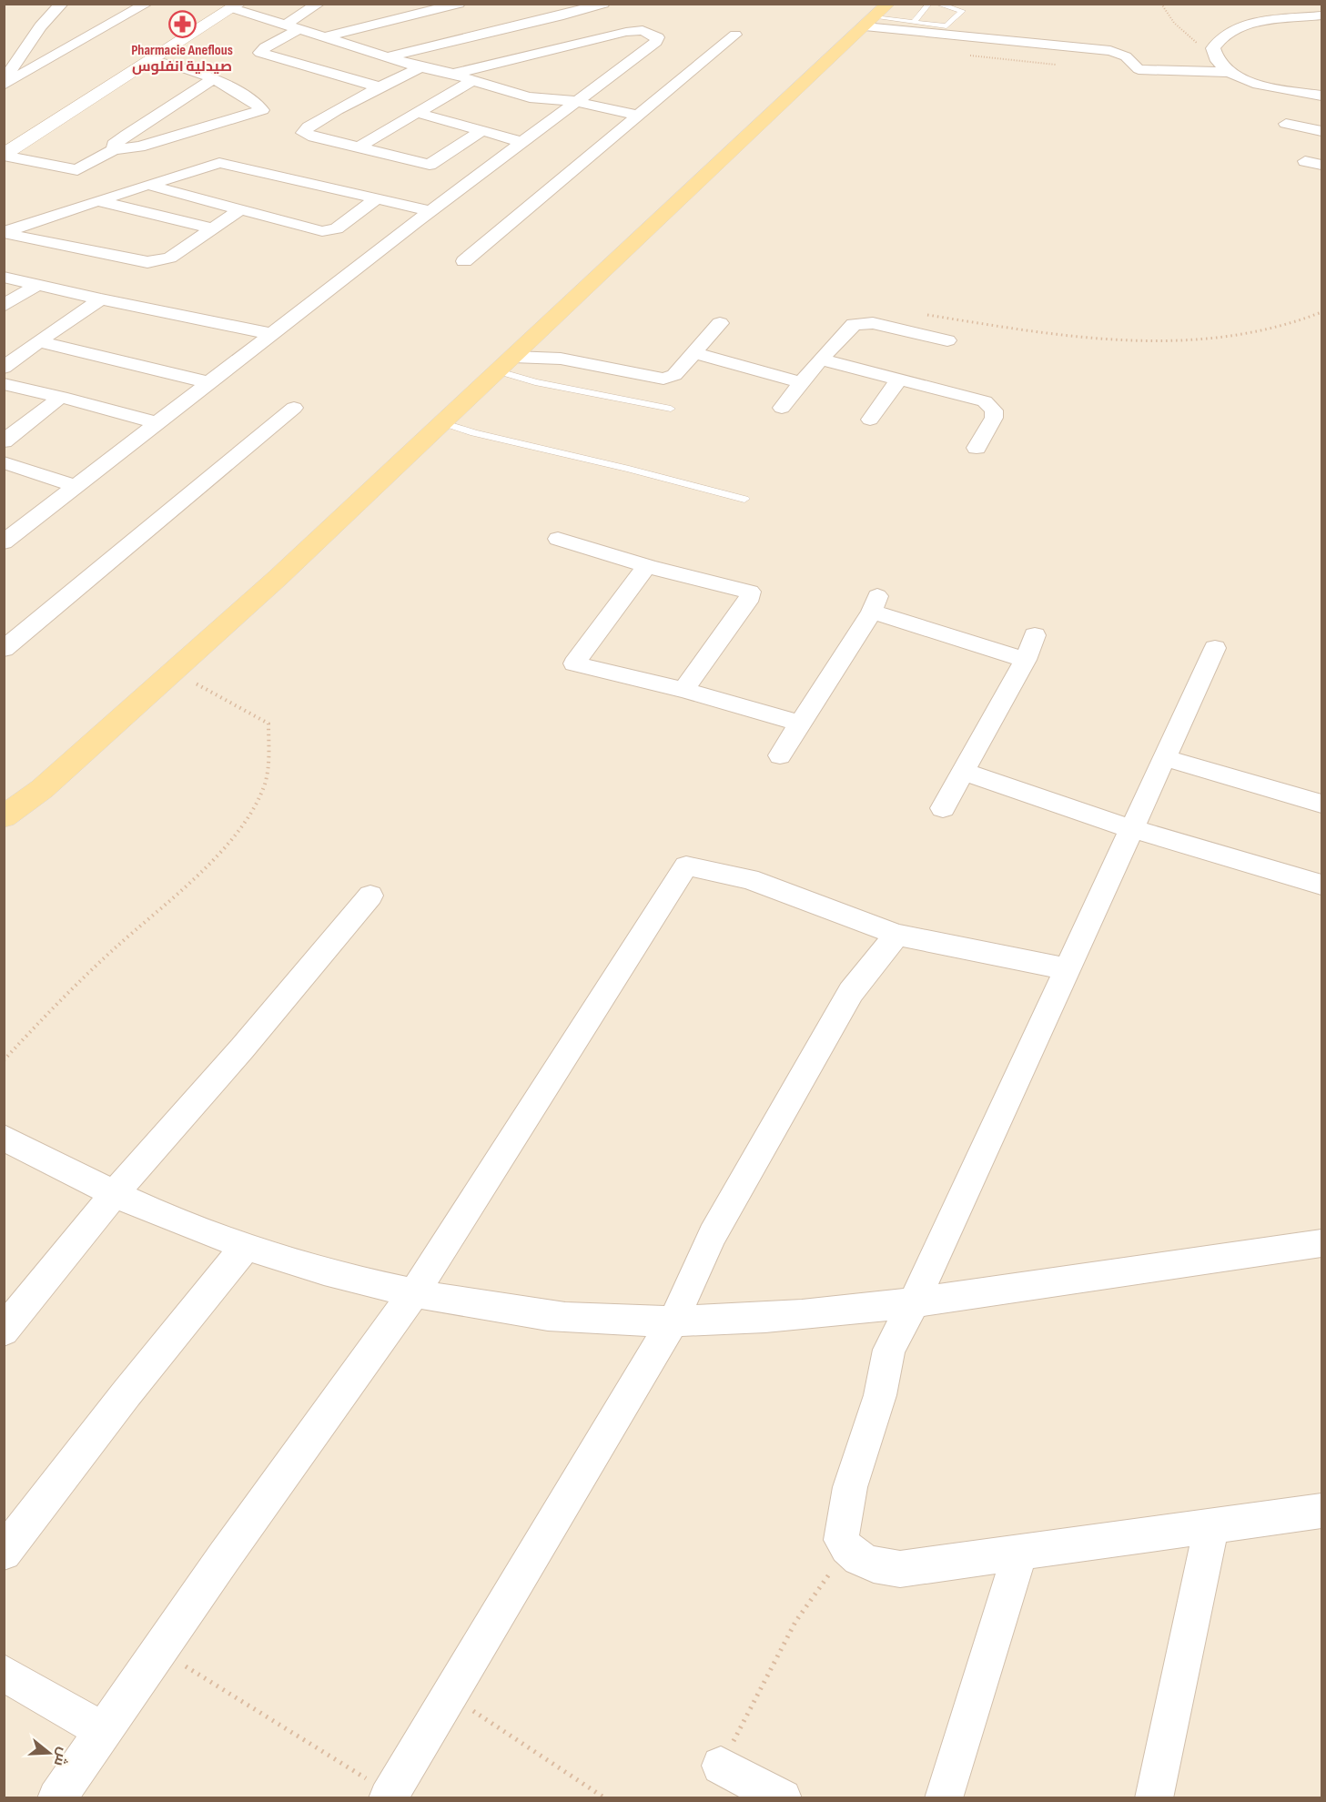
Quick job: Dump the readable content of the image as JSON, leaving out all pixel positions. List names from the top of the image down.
{
  "places": {
    "pharmacy": ["Pharmacie Aneflous صيدلية انفلوس"]
  },
  "north": "right"
}
